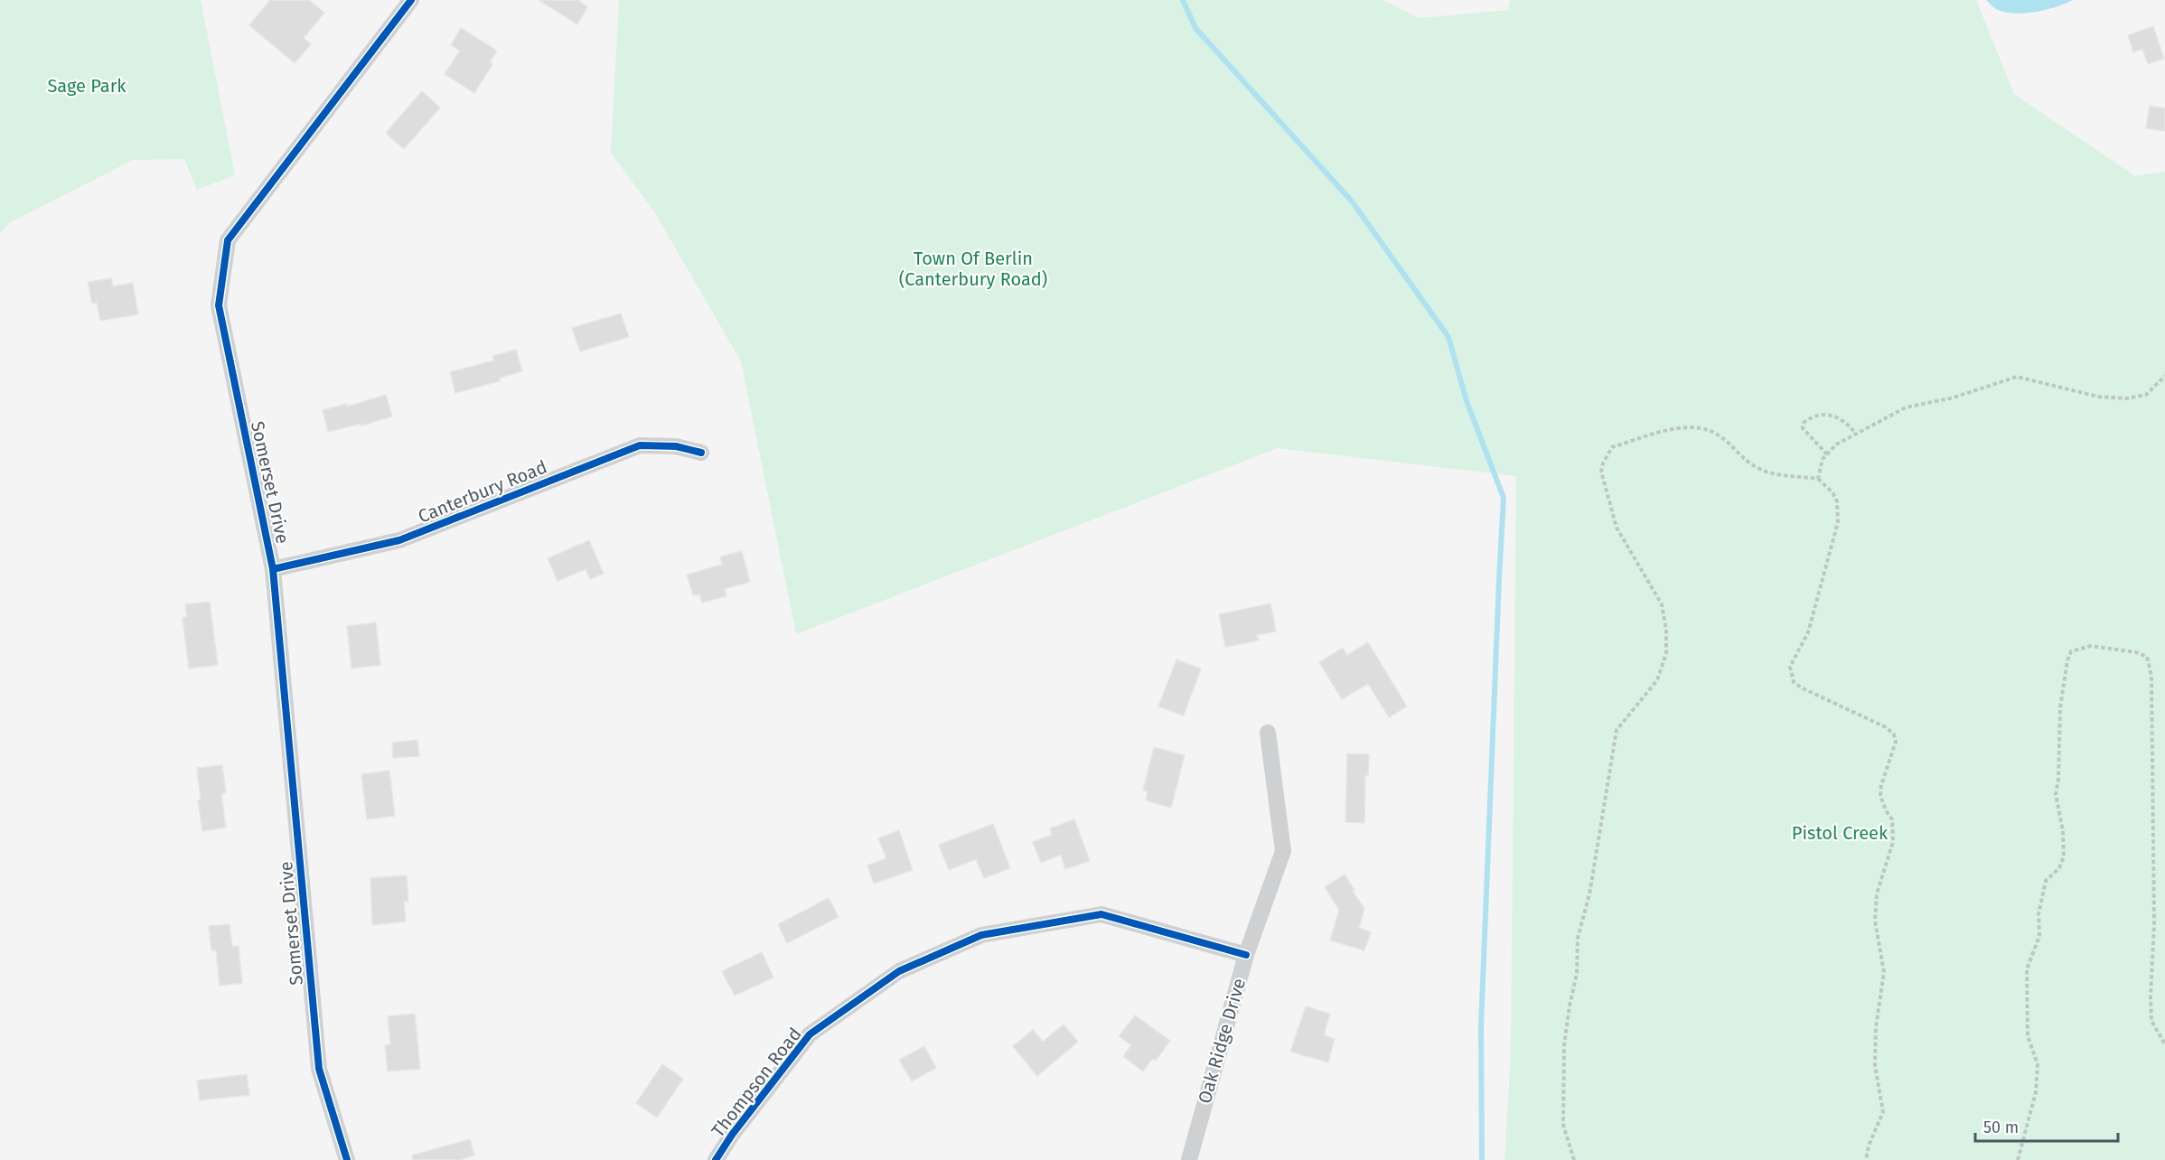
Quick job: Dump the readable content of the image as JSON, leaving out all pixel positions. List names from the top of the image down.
{
  "streets": {
    "street": [
      "Somerset Drive",
      "Canterbury Road",
      "Oak Ridge Drive",
      "Thompson Road"
    ]
  },
  "crossings": [
    ["Somerset Drive", "Canterbury Road"],
    ["Oak Ridge Drive", "Thompson Road"]
  ],
  "parks": ["Sage Park", "Town Of Berlin (Canterbury Road)", "Pistol Creek"],
  "scale_bar": "50 m"
}
